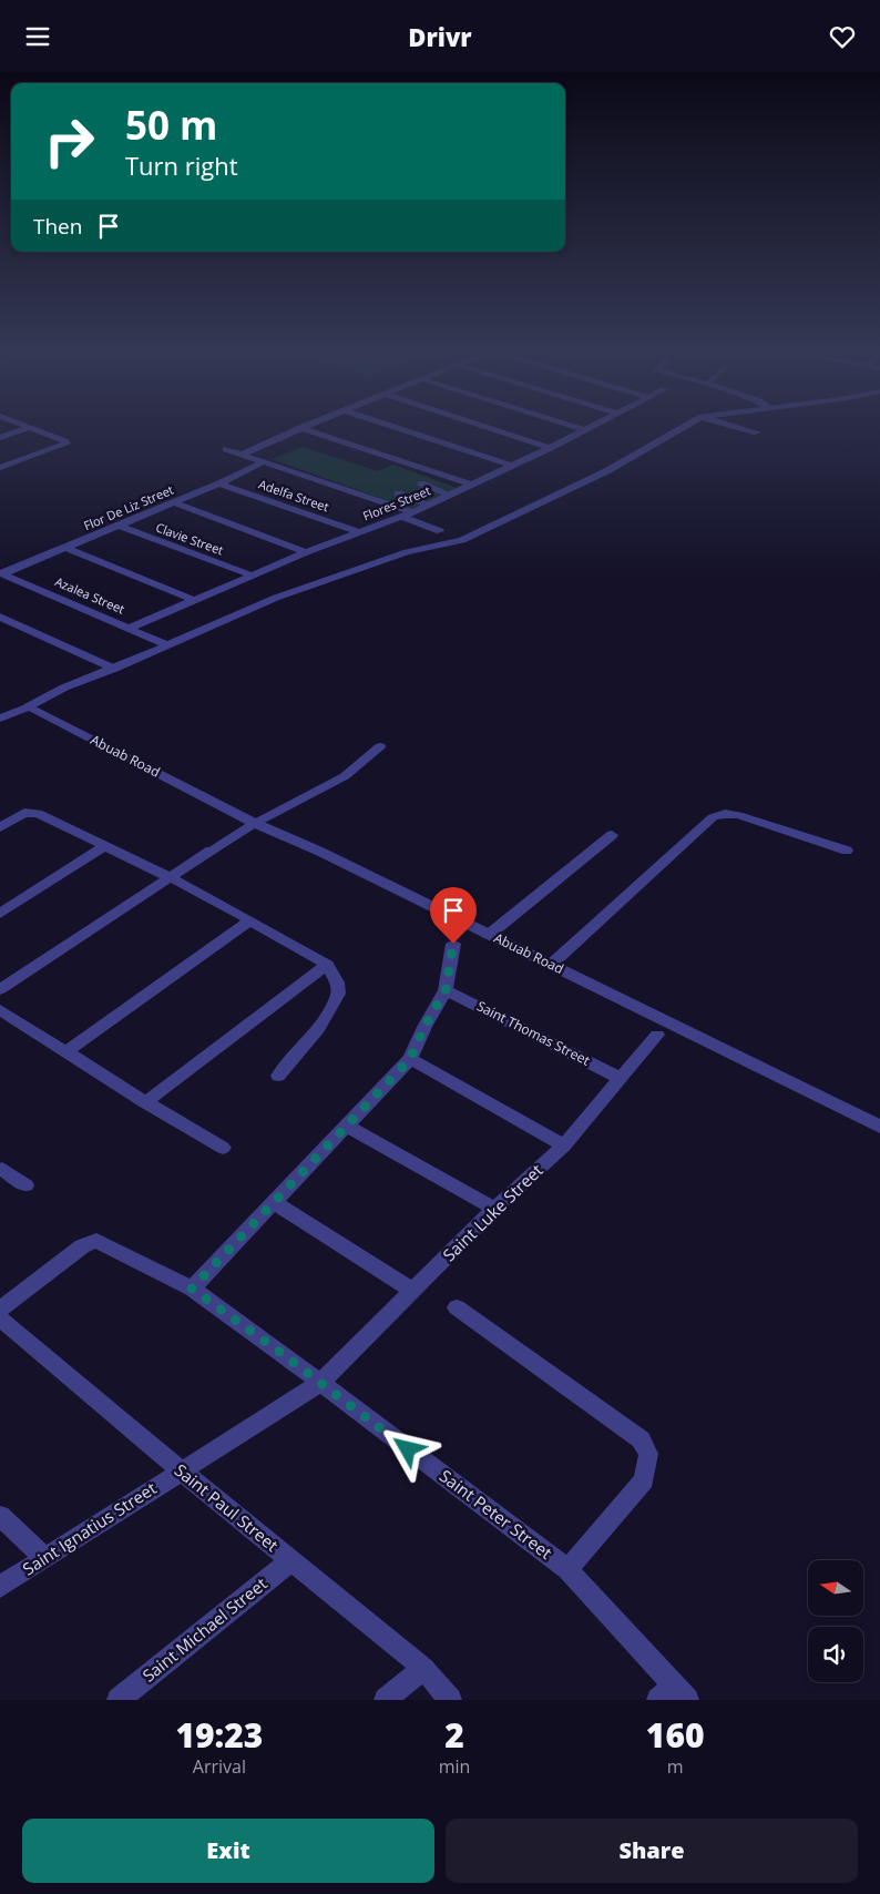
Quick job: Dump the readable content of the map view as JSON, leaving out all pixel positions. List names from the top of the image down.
{
  "streets": {
    "street": [
      "Adelfa Street",
      "Flores Street",
      "Flor De Liz Street",
      "Clavie Street",
      "Azalea Street",
      "Abuab Road",
      "Saint Thomas Street",
      "Saint Luke Street",
      "Saint Paul Street",
      "Saint Peter Street",
      "Saint Ignatius Street",
      "Saint Michael Street"
    ]
  },
  "crossings": [
    ["Adelfa Street", "Flores Street"],
    ["Adelfa Street", "Flor De Liz Street"],
    ["Flores Street", "Clavie Street"],
    ["Flores Street", "Azalea Street"],
    ["Flor De Liz Street", "Clavie Street"],
    ["Flor De Liz Street", "Azalea Street"],
    ["Saint Thomas Street", "Saint Luke Street"],
    ["Saint Luke Street", "Saint Peter Street"],
    ["Saint Luke Street", "Saint Ignatius Street"],
    ["Saint Paul Street", "Saint Ignatius Street"],
    ["Saint Paul Street", "Saint Michael Street"],
    ["Saint Peter Street", "Saint Ignatius Street"]
  ],
  "north": "left",
  "page": {
    "header": "Drivr",
    "turn": ["50 m", "Turn right"],
    "then": "Then",
    "eta": [
      "19:23",
      "Arrival",
      "2",
      "min",
      "160",
      "m"
    ],
    "buttons": ["Exit", "Share"]
  }
}
